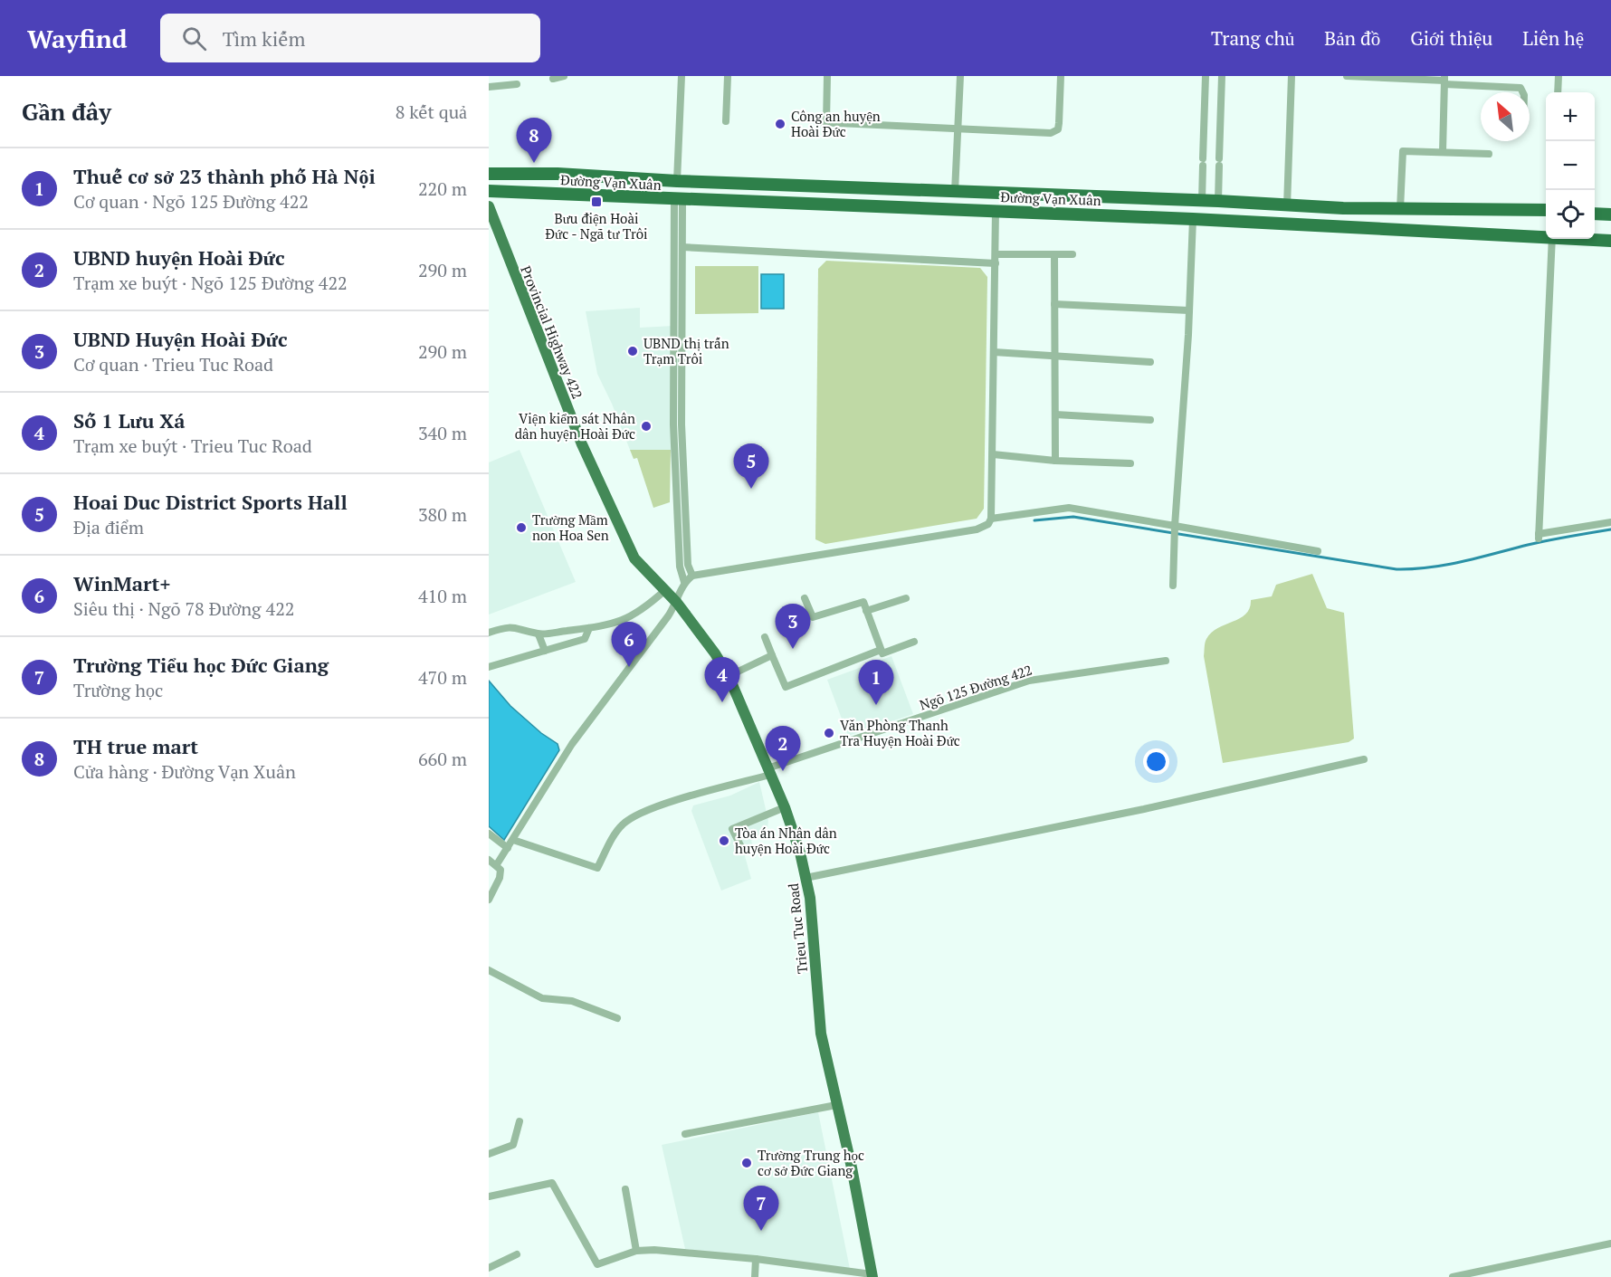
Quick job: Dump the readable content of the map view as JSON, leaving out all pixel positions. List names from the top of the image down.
{
  "streets": {
    "highway": ["Đường Vạn Xuân"],
    "main road": ["Provincial Highway 422", "Trieu Tuc Road"],
    "street": ["Ngõ 125 Đường 422"]
  },
  "crossings": [
    ["Provincial Highway 422", "Trieu Tuc Road"],
    ["Ngõ 125 Đường 422", "Trieu Tuc Road"]
  ],
  "places": {
    "other": [
      "Công an huyện Hoài Đức",
      "UBND thị trấn Trạm Trôi",
      "Viện kiểm sát Nhân dân huyện Hoài Đức",
      "Trường Mầm non Hoa Sen",
      "Văn Phòng Thanh Tra Huyện Hoài Đức",
      "Tòa án Nhân dân huyện Hoài Đức",
      "Trường Trung học cơ sở Đức Giang"
    ],
    "transit": ["Bưu điện Hoài Đức - Ngã tư Trôi"]
  },
  "north": "top left",
  "page": {
    "header": "Wayfind",
    "search": "Tìm kiếm",
    "nav": [
      "Trang chủ",
      "Bản đồ",
      "Giới thiệu",
      "Liên hệ"
    ],
    "heading": ["Gần đây", "8 kết quả"],
    "map_buttons": ["+", "−"],
    "pins": [
      "8",
      "5",
      "3",
      "6",
      "4",
      "1",
      "2",
      "7"
    ],
    "list": [
      {
        "mark": "1",
        "name": "Thuế cơ sở 23 thành phố Hà Nội",
        "note": "Cơ quan · Ngõ 125 Đường 422",
        "value": "220 m"
      },
      {
        "mark": "2",
        "name": "UBND huyện Hoài Đức",
        "note": "Trạm xe buýt · Ngõ 125 Đường 422",
        "value": "290 m"
      },
      {
        "mark": "3",
        "name": "UBND Huyện Hoài Đức",
        "note": "Cơ quan · Trieu Tuc Road",
        "value": "290 m"
      },
      {
        "mark": "4",
        "name": "Số 1 Lưu Xá",
        "note": "Trạm xe buýt · Trieu Tuc Road",
        "value": "340 m"
      },
      {
        "mark": "5",
        "name": "Hoai Duc District Sports Hall",
        "note": "Địa điểm",
        "value": "380 m"
      },
      {
        "mark": "6",
        "name": "WinMart+",
        "note": "Siêu thị · Ngõ 78 Đường 422",
        "value": "410 m"
      },
      {
        "mark": "7",
        "name": "Trường Tiểu học Đức Giang",
        "note": "Trường học",
        "value": "470 m"
      },
      {
        "mark": "8",
        "name": "TH true mart",
        "note": "Cửa hàng · Đường Vạn Xuân",
        "value": "660 m"
      }
    ]
  }
}
